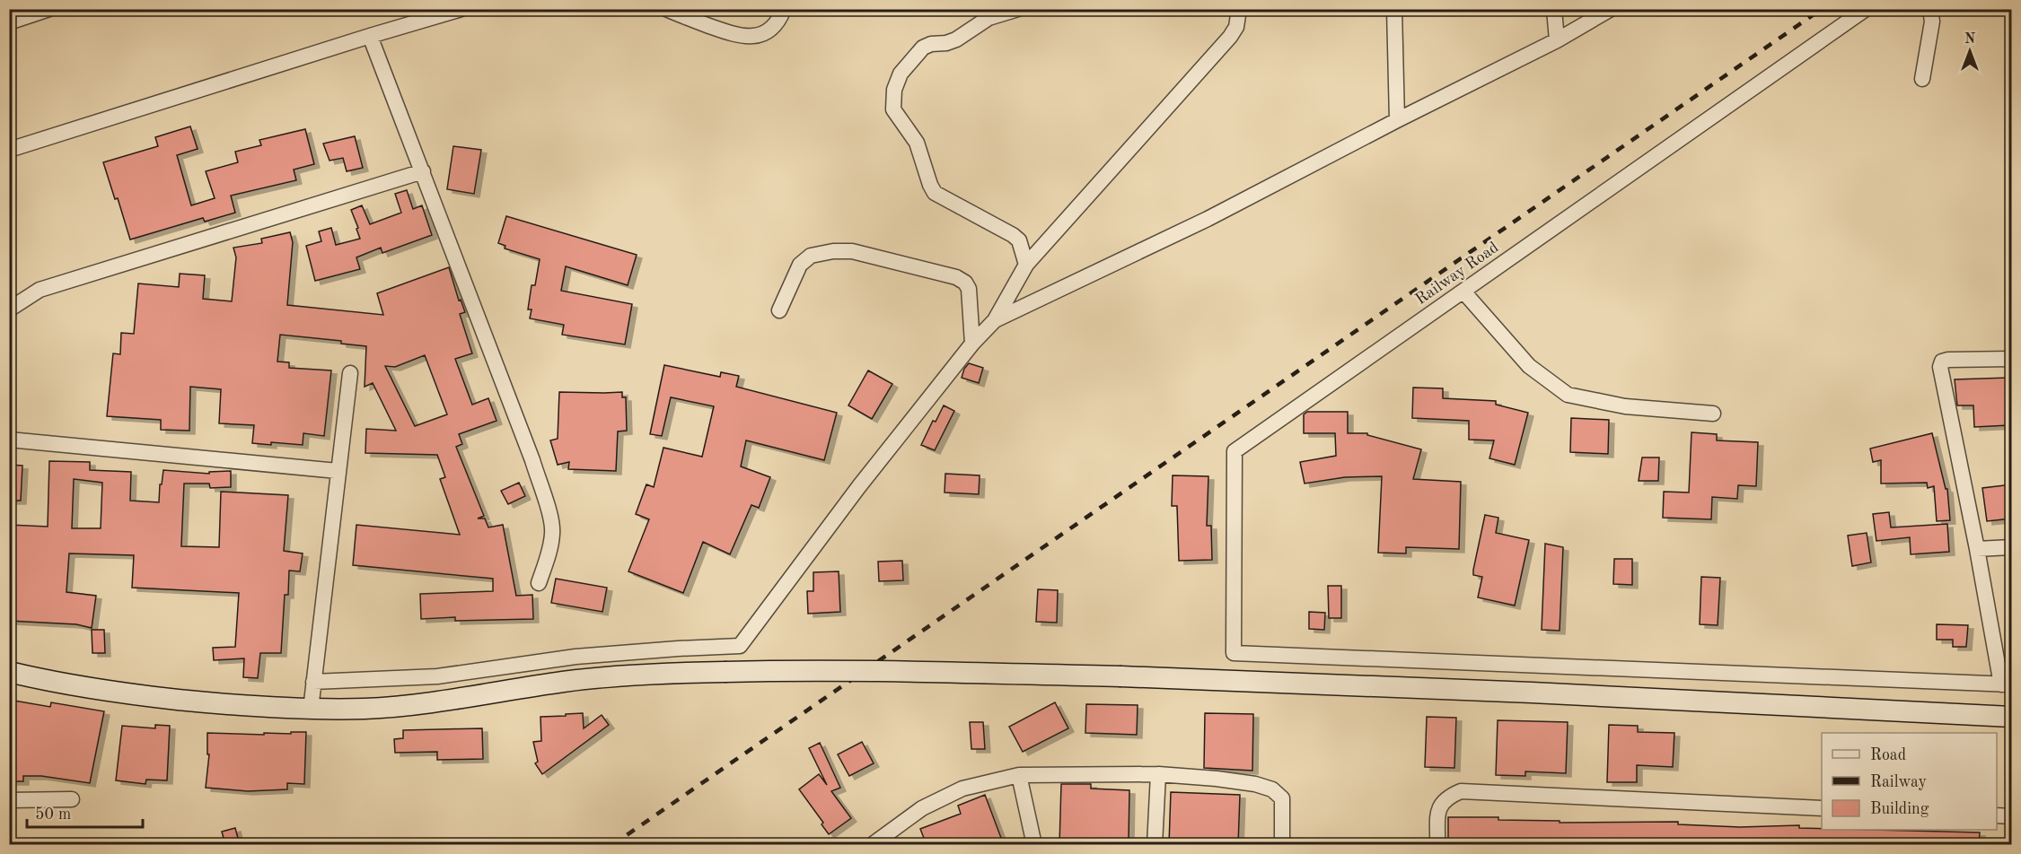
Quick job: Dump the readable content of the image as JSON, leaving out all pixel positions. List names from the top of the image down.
{
  "streets": {
    "street": ["Railway Road"]
  },
  "legend": ["Road", "Railway", "Building"],
  "scale_bar": "50 m",
  "north": "top"
}
